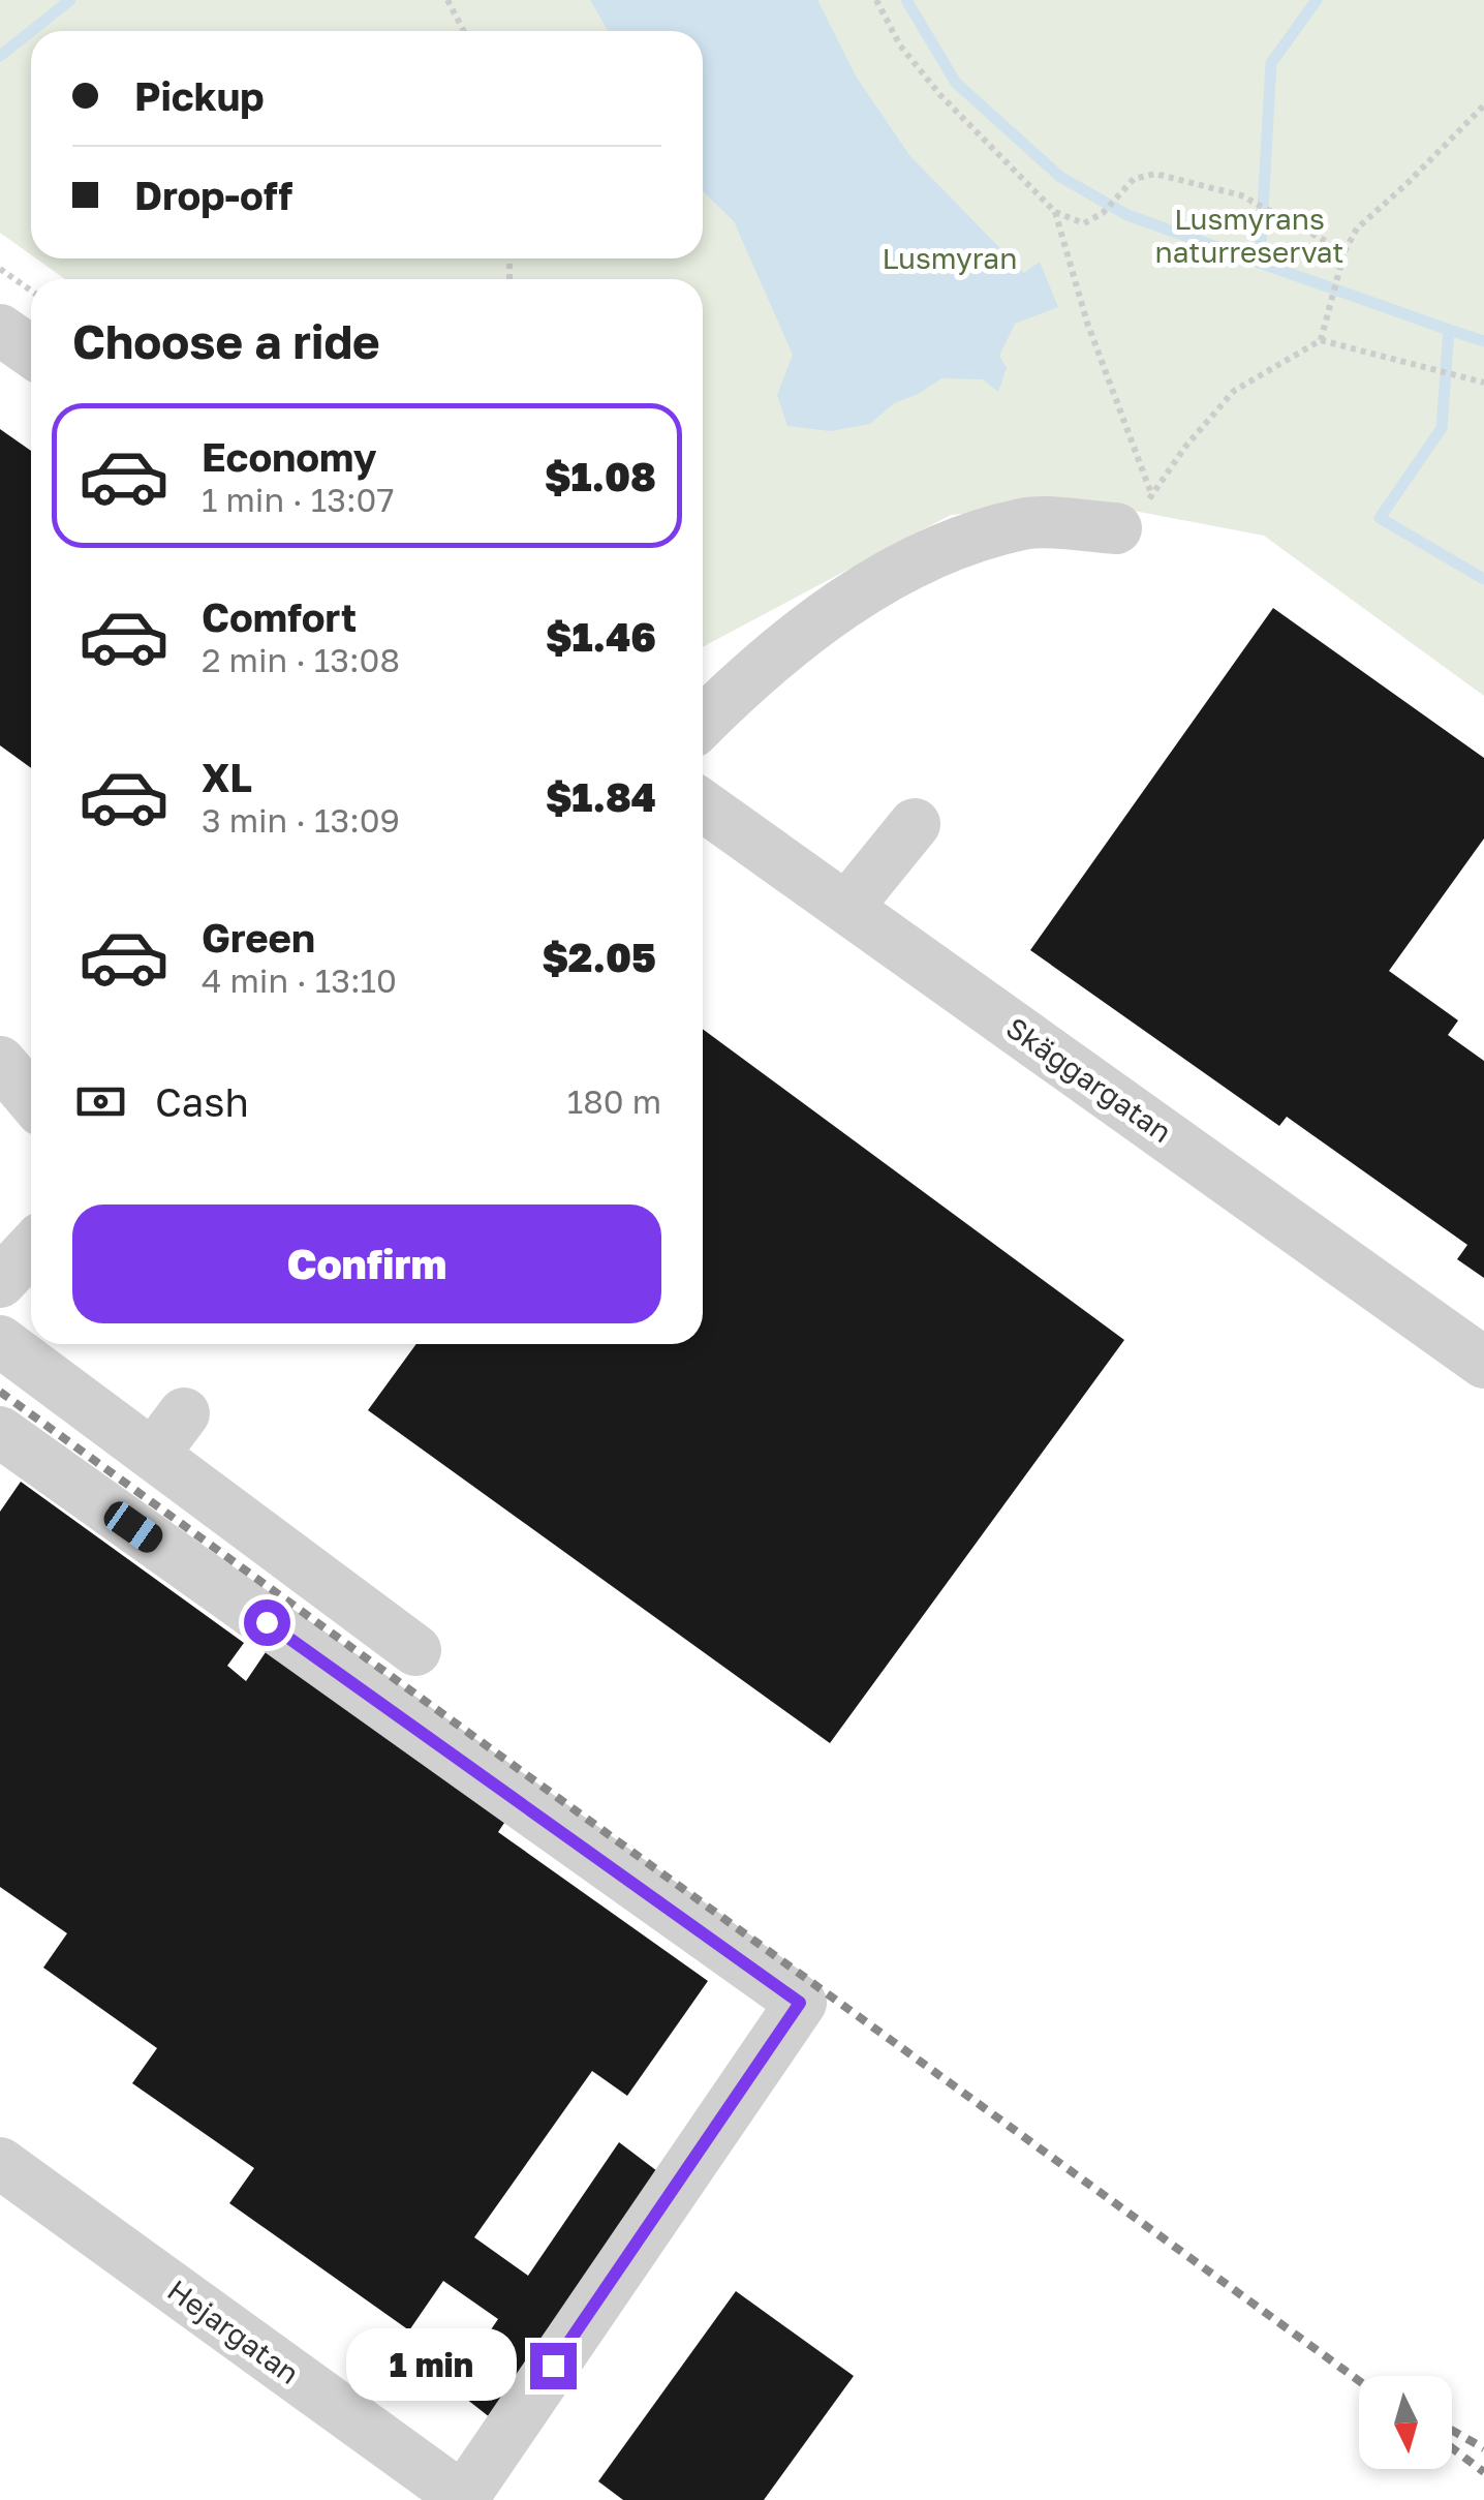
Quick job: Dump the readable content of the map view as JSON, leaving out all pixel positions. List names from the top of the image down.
{
  "streets": {
    "street": ["Skäggargatan", "Hejargatan"]
  },
  "parks": ["Lusmyrans naturreservat", "Lusmyran"],
  "north": "bottom",
  "page": {
    "banner": ["Pickup", "Drop-off"],
    "heading": "Choose a ride",
    "list": [
      {
        "name": "Economy",
        "note": "1 min · 13:07",
        "value": "$1.08"
      },
      {
        "name": "Comfort",
        "note": "2 min · 13:08",
        "value": "$1.46"
      },
      {
        "name": "XL",
        "note": "3 min · 13:09",
        "value": "$1.84"
      },
      {
        "name": "Green",
        "note": "4 min · 13:10",
        "value": "$2.05"
      }
    ],
    "pay": ["Cash", "180 m"],
    "buttons": "Confirm",
    "bubble": "1 min"
  }
}
